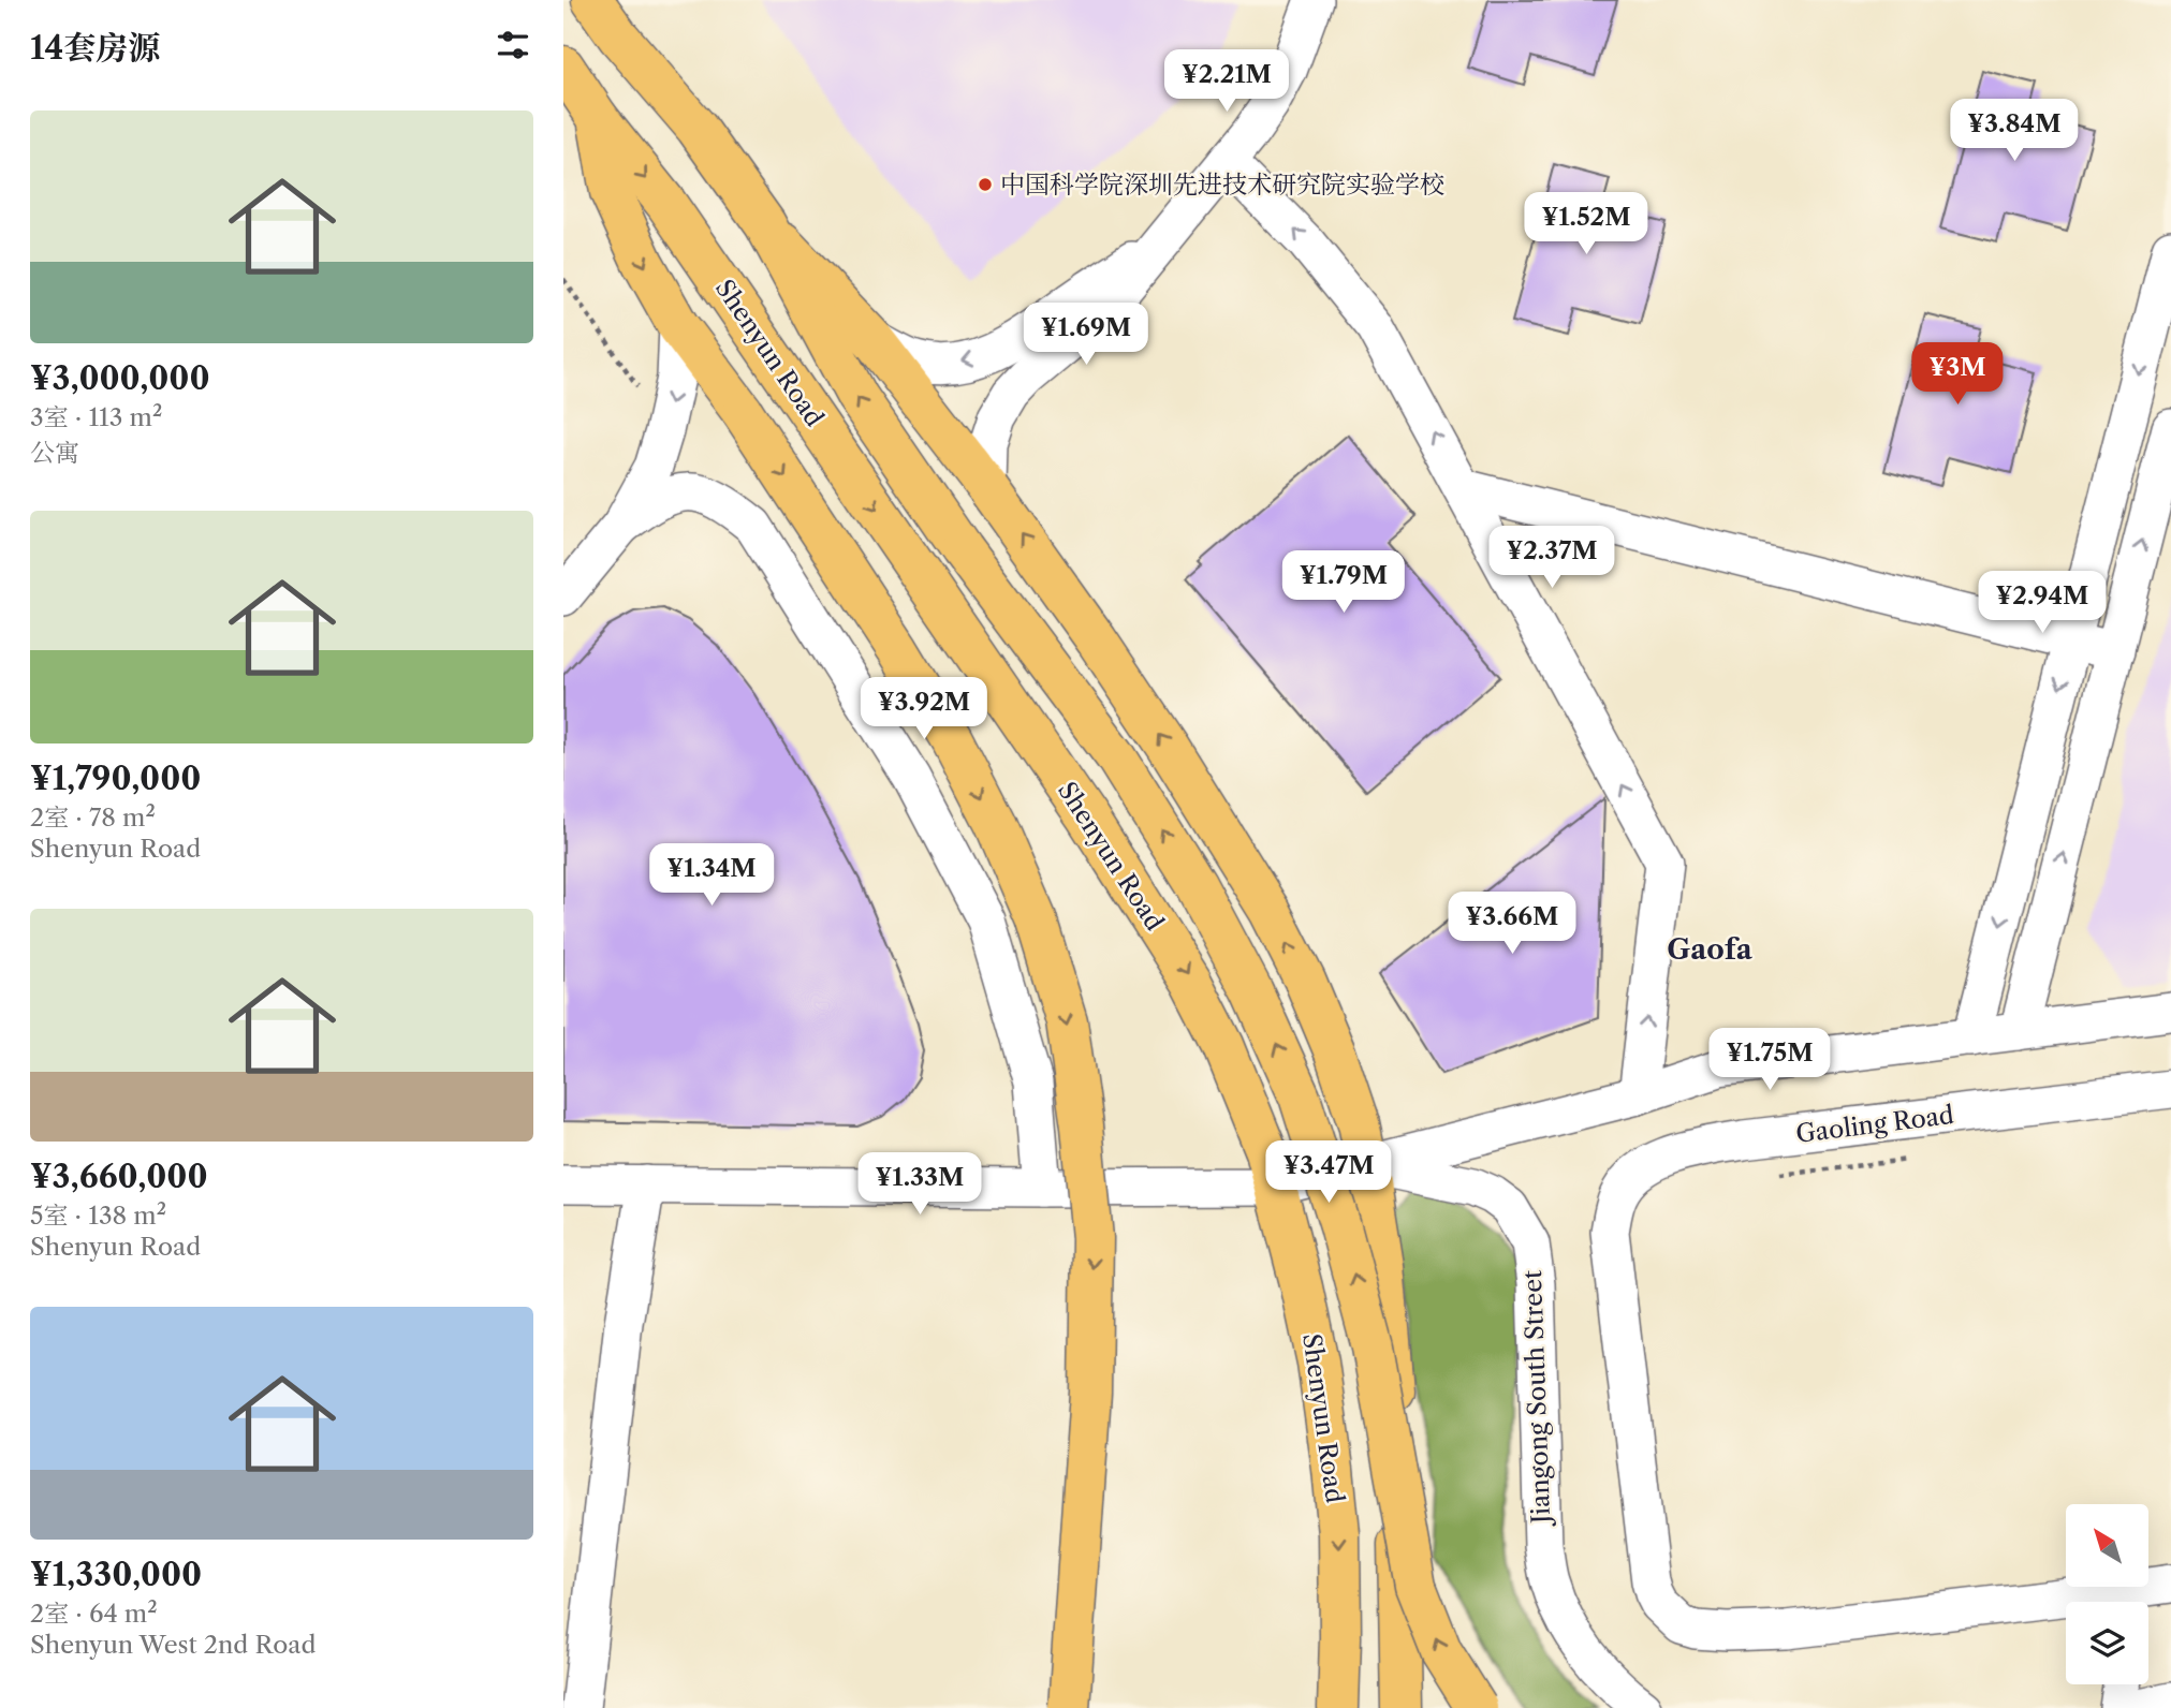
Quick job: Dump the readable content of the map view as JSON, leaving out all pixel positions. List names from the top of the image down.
{
  "streets": {
    "main road": ["Shenyun Road"],
    "street": ["Gaoling Road", "Jiangong South Street"]
  },
  "districts": ["Gaofa"],
  "places": ["中国科学院深圳先进技术研究院实验学校"],
  "north": "top left",
  "page": {
    "heading": "14套房源",
    "price": [
      "¥2.21M",
      "¥3.84M",
      "¥1.52M",
      "¥1.69M",
      "¥3M",
      "¥2.37M",
      "¥1.79M",
      "¥2.94M",
      "¥3.92M",
      "¥1.34M",
      "¥3.66M",
      "¥1.75M",
      "¥3.47M",
      "¥1.33M"
    ],
    "list": [
      {
        "name": "¥3,000,000",
        "note": "3室 · 113 m² · 公寓"
      },
      {
        "name": "¥1,790,000",
        "note": "2室 · 78 m² · Shenyun Road"
      },
      {
        "name": "¥3,660,000",
        "note": "5室 · 138 m² · Shenyun Road"
      },
      {
        "name": "¥1,330,000",
        "note": "2室 · 64 m² · Shenyun West 2nd Road"
      }
    ]
  }
}
